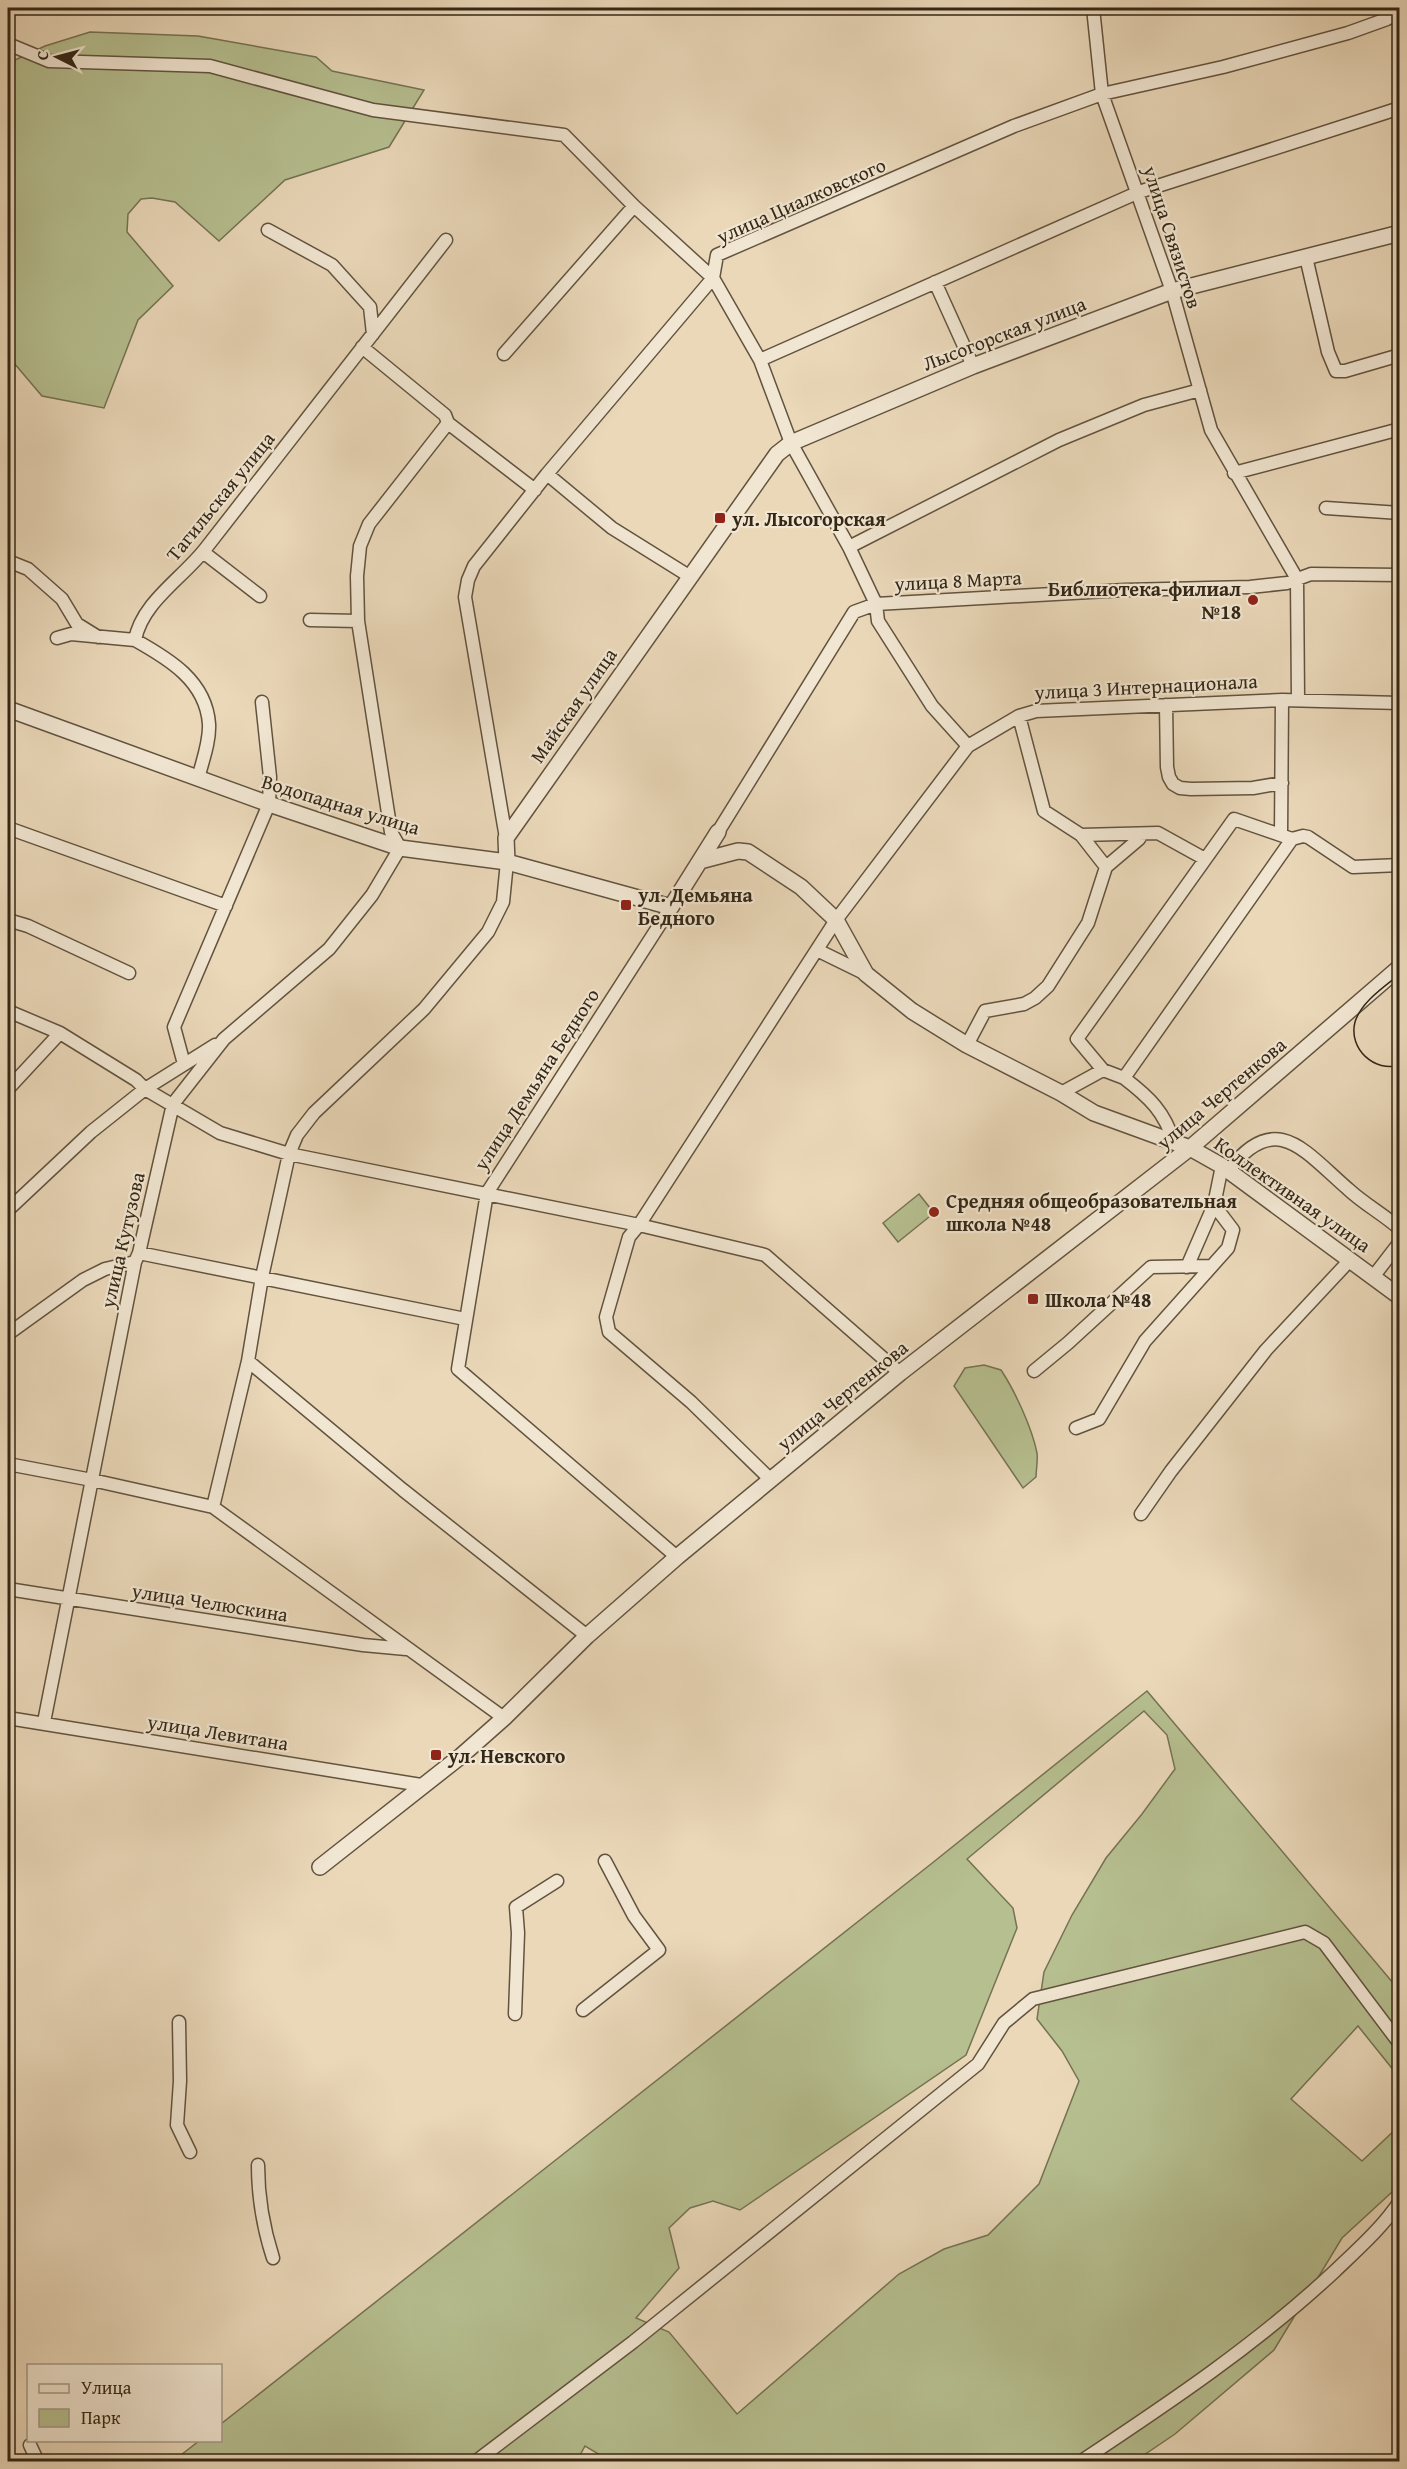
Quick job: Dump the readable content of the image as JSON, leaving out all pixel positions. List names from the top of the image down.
{
  "streets": {
    "street": [
      "улица Циалковского",
      "улица Связистов",
      "Лысогорская улица",
      "Тагильская улица",
      "улица 8 Марта",
      "улица 3 Интернационала",
      "Майская улица",
      "Водопадная улица",
      "улица Демьяна Бедного",
      "улица Чертенкова",
      "Коллективная улица",
      "улица Кутузова",
      "улица Челюскина",
      "улица Левитана"
    ]
  },
  "crossings": [
    ["улица Циалковского", "улица Связистов"],
    ["улица Циалковского", "Майская улица"],
    ["улица Связистов", "Лысогорская улица"],
    ["улица Связистов", "улица 8 Марта"],
    ["Лысогорская улица", "Майская улица"],
    ["улица 8 Марта", "улица Демьяна Бедного"],
    ["Водопадная улица", "улица Демьяна Бедного"],
    ["Водопадная улица", "улица Кутузова"],
    ["улица Демьяна Бедного", "улица Чертенкова"],
    ["улица Чертенкова", "Коллективная улица"],
    ["улица Чертенкова", "улица Левитана"],
    ["улица Кутузова", "улица Челюскина"],
    ["улица Кутузова", "улица Левитана"]
  ],
  "places": {
    "transit": [
      "ул. Лысогорская",
      "ул. Демьяна Бедного",
      "Школа №48",
      "ул. Невского"
    ],
    "other": ["Библиотека-филиал №18", "Средняя общеобразовательная школа №48"]
  },
  "legend": ["Улица", "Парк"],
  "north": "left"
}
